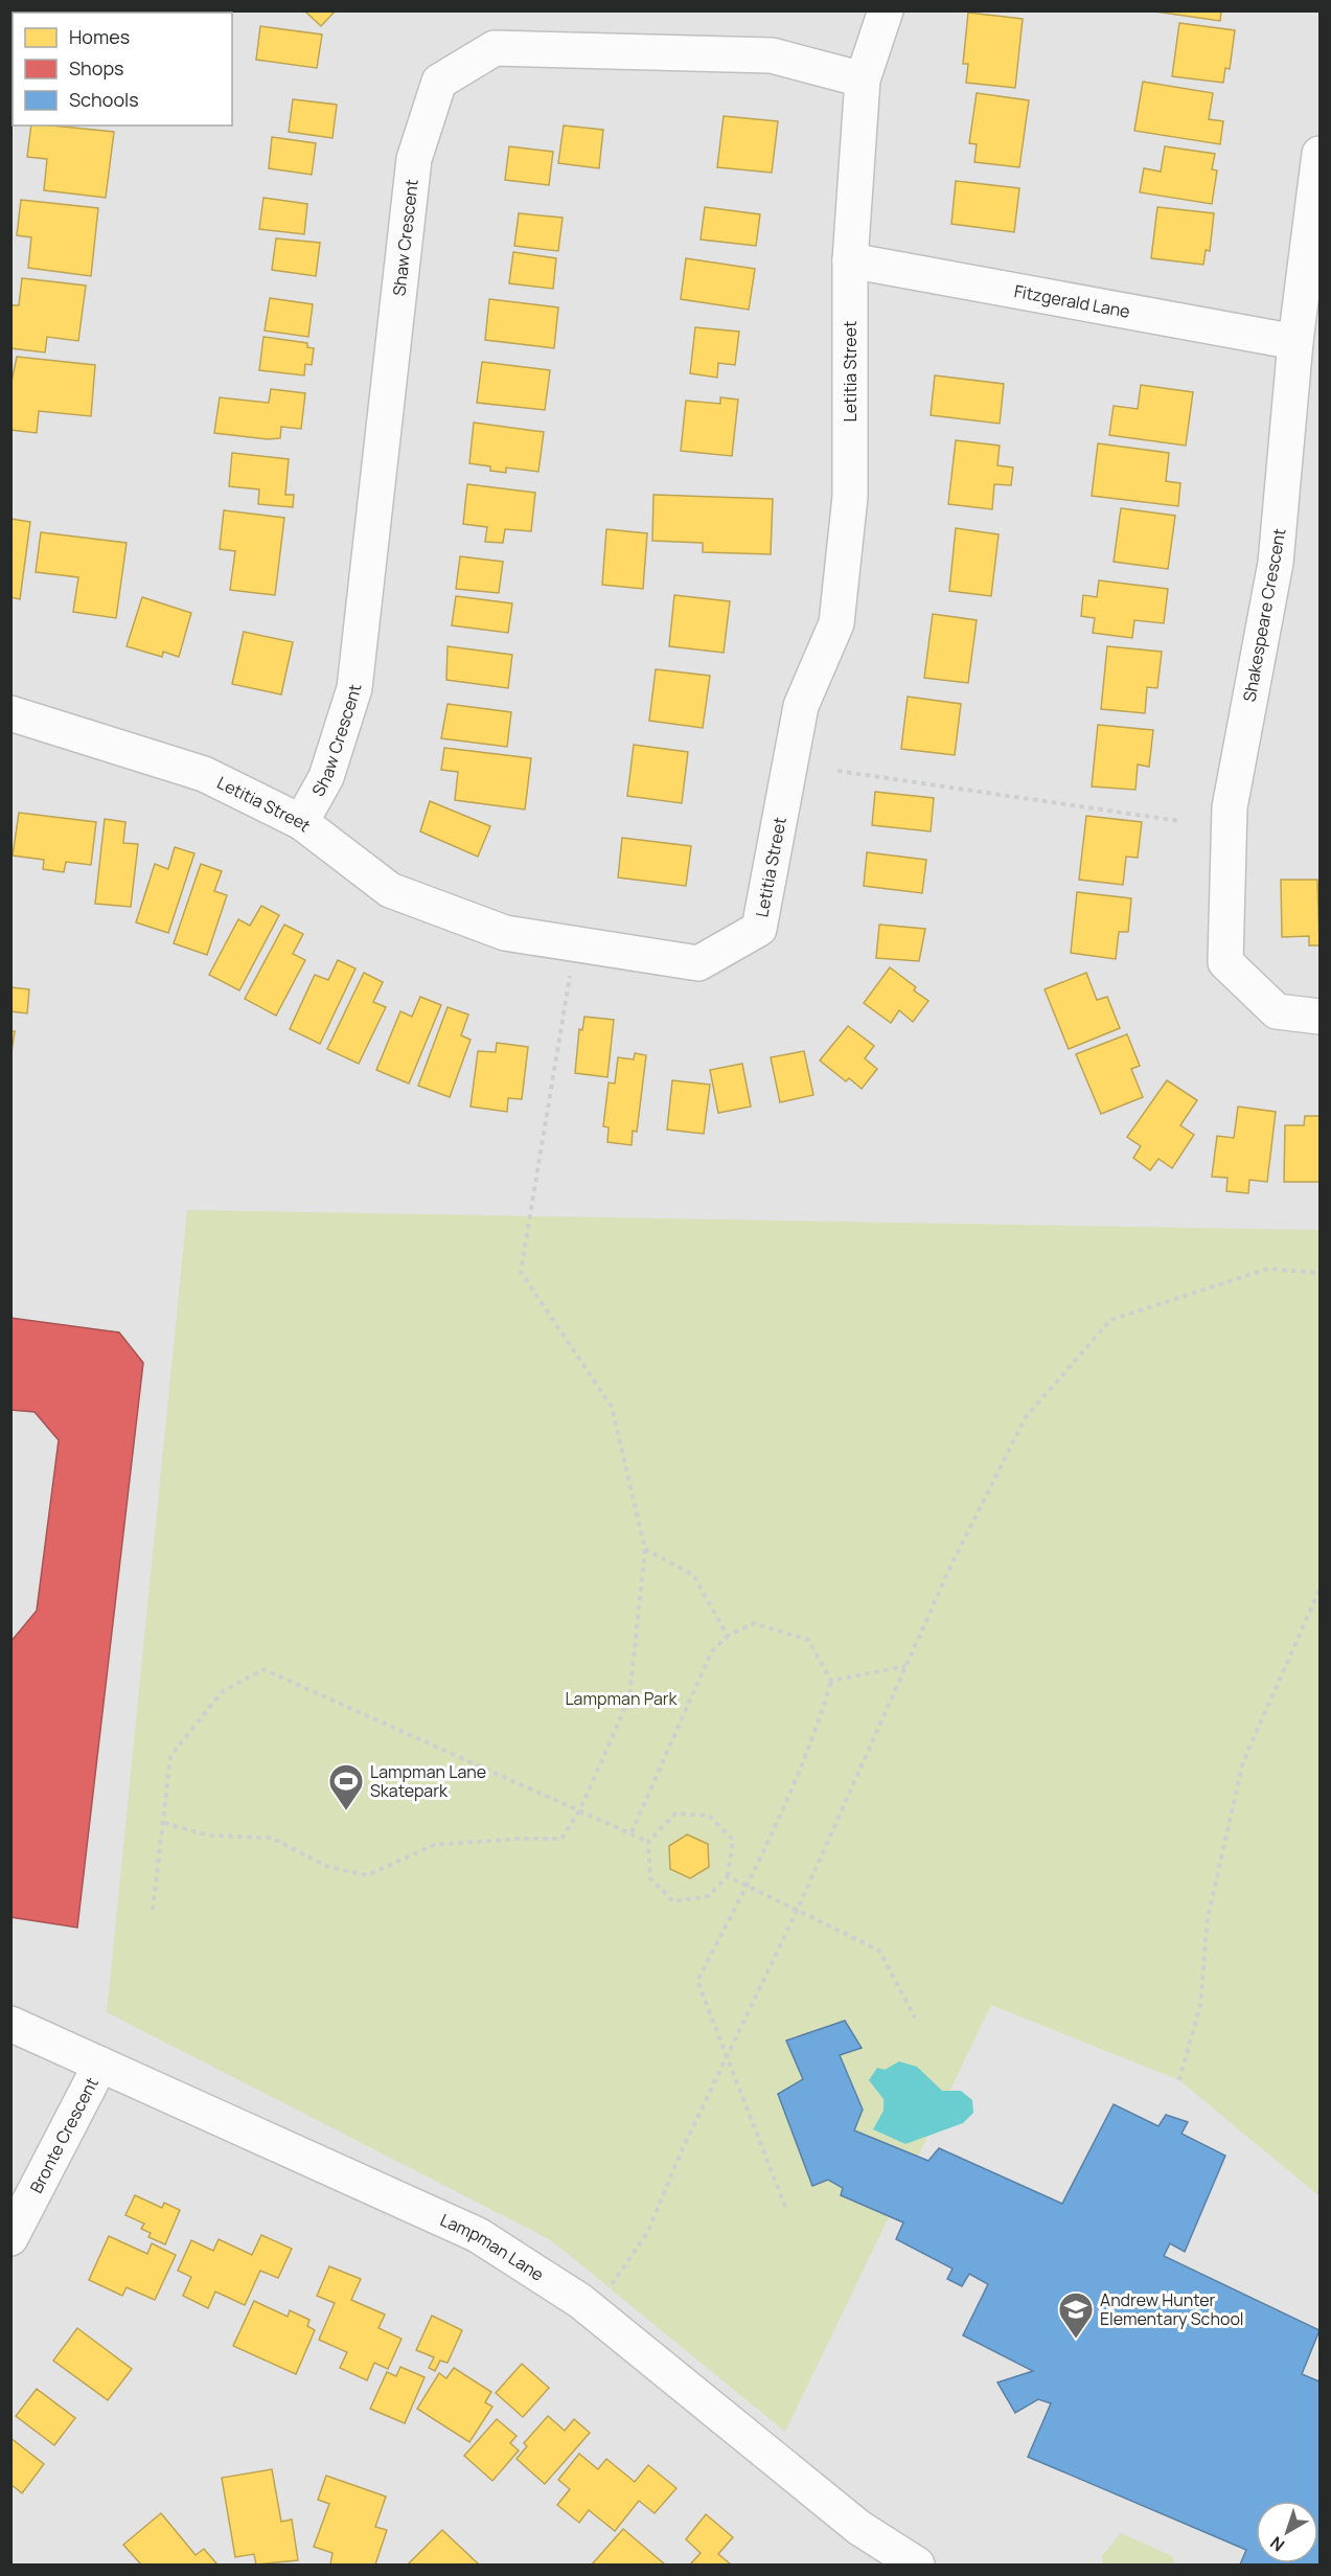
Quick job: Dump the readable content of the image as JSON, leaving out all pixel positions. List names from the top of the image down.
{
  "streets": {
    "street": [
      "Shaw Crescent",
      "Fitzgerald Lane",
      "Letitia Street",
      "Shakespeare Crescent",
      "Bronte Crescent",
      "Lampman Lane"
    ]
  },
  "crossings": [
    ["Shaw Crescent", "Letitia Street"],
    ["Fitzgerald Lane", "Letitia Street"],
    ["Fitzgerald Lane", "Shakespeare Crescent"],
    ["Bronte Crescent", "Lampman Lane"]
  ],
  "parks": ["Lampman Park"],
  "places": {
    "sports": ["Lampman Lane Skatepark"],
    "school or university": ["Andrew Hunter Elementary School"]
  },
  "legend": ["Homes", "Shops", "Schools"],
  "north": "bottom left"
}
